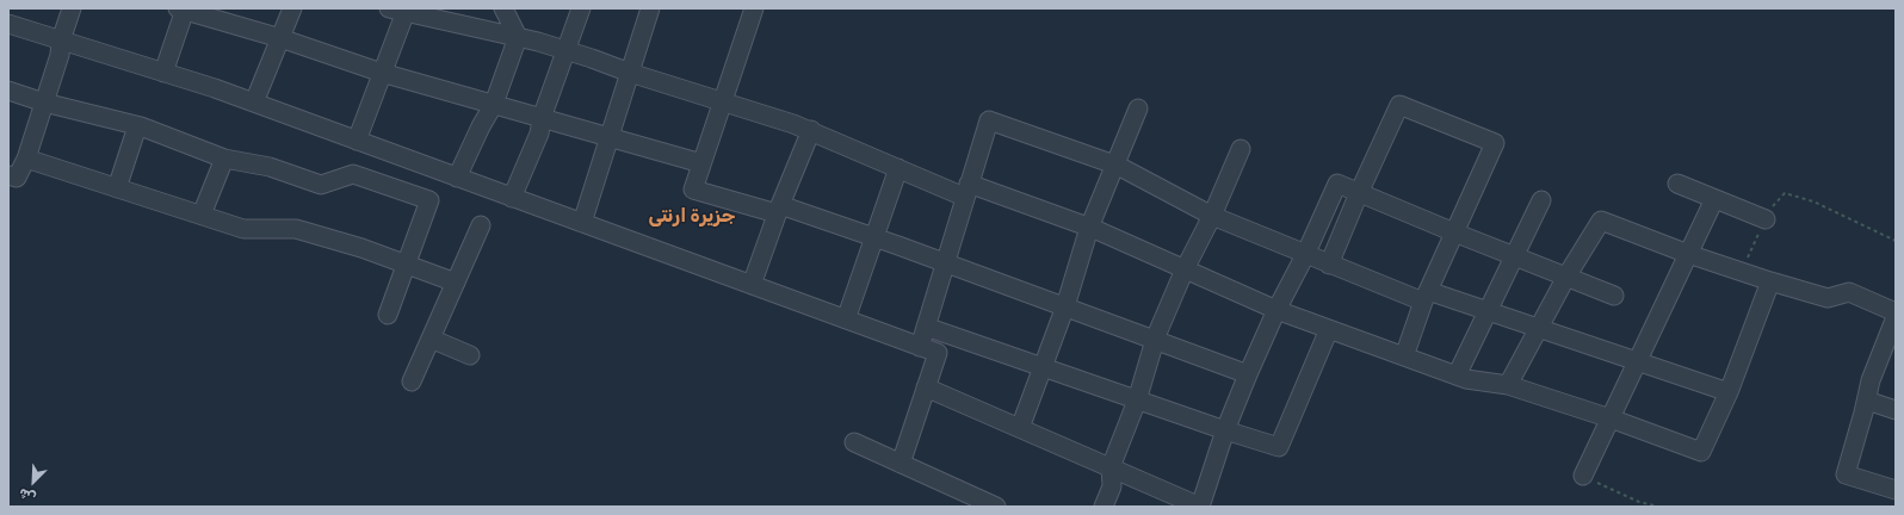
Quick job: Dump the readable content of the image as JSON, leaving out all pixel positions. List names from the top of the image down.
{
  "districts": ["جزيرة ارنتى"],
  "north": "bottom left"
}
